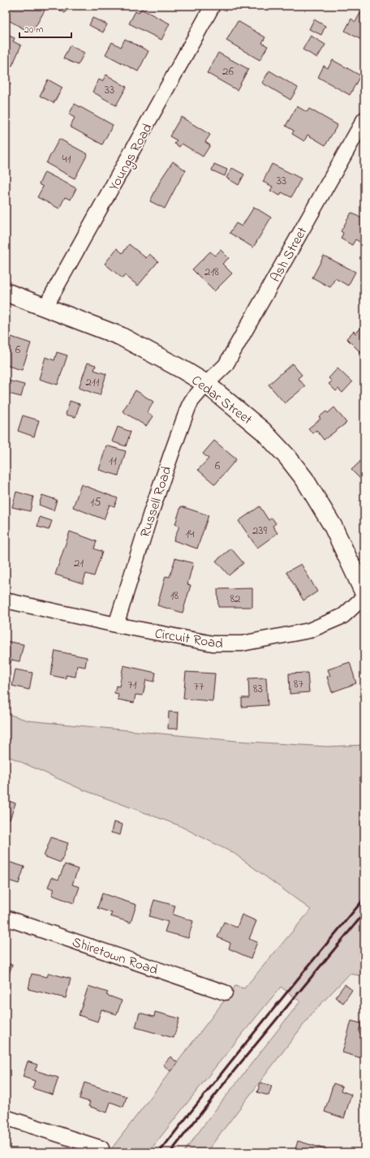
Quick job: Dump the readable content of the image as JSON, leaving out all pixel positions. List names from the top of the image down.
{
  "streets": {
    "street": [
      "Youngs Road",
      "Ash Street",
      "Cedar Street",
      "Russell Road",
      "Circuit Road",
      "Shiretown Road"
    ]
  },
  "crossings": [
    ["Youngs Road", "Cedar Street"],
    ["Ash Street", "Cedar Street"],
    ["Ash Street", "Russell Road"],
    ["Cedar Street", "Russell Road"],
    ["Russell Road", "Circuit Road"]
  ],
  "house_numbers": [
    "26",
    "33",
    "41",
    "33",
    "218",
    "6",
    "211",
    "11",
    "6",
    "15",
    "239",
    "14",
    "21",
    "18",
    "82",
    "87",
    "71",
    "77",
    "83"
  ],
  "scale_bar": "20 m"
}
